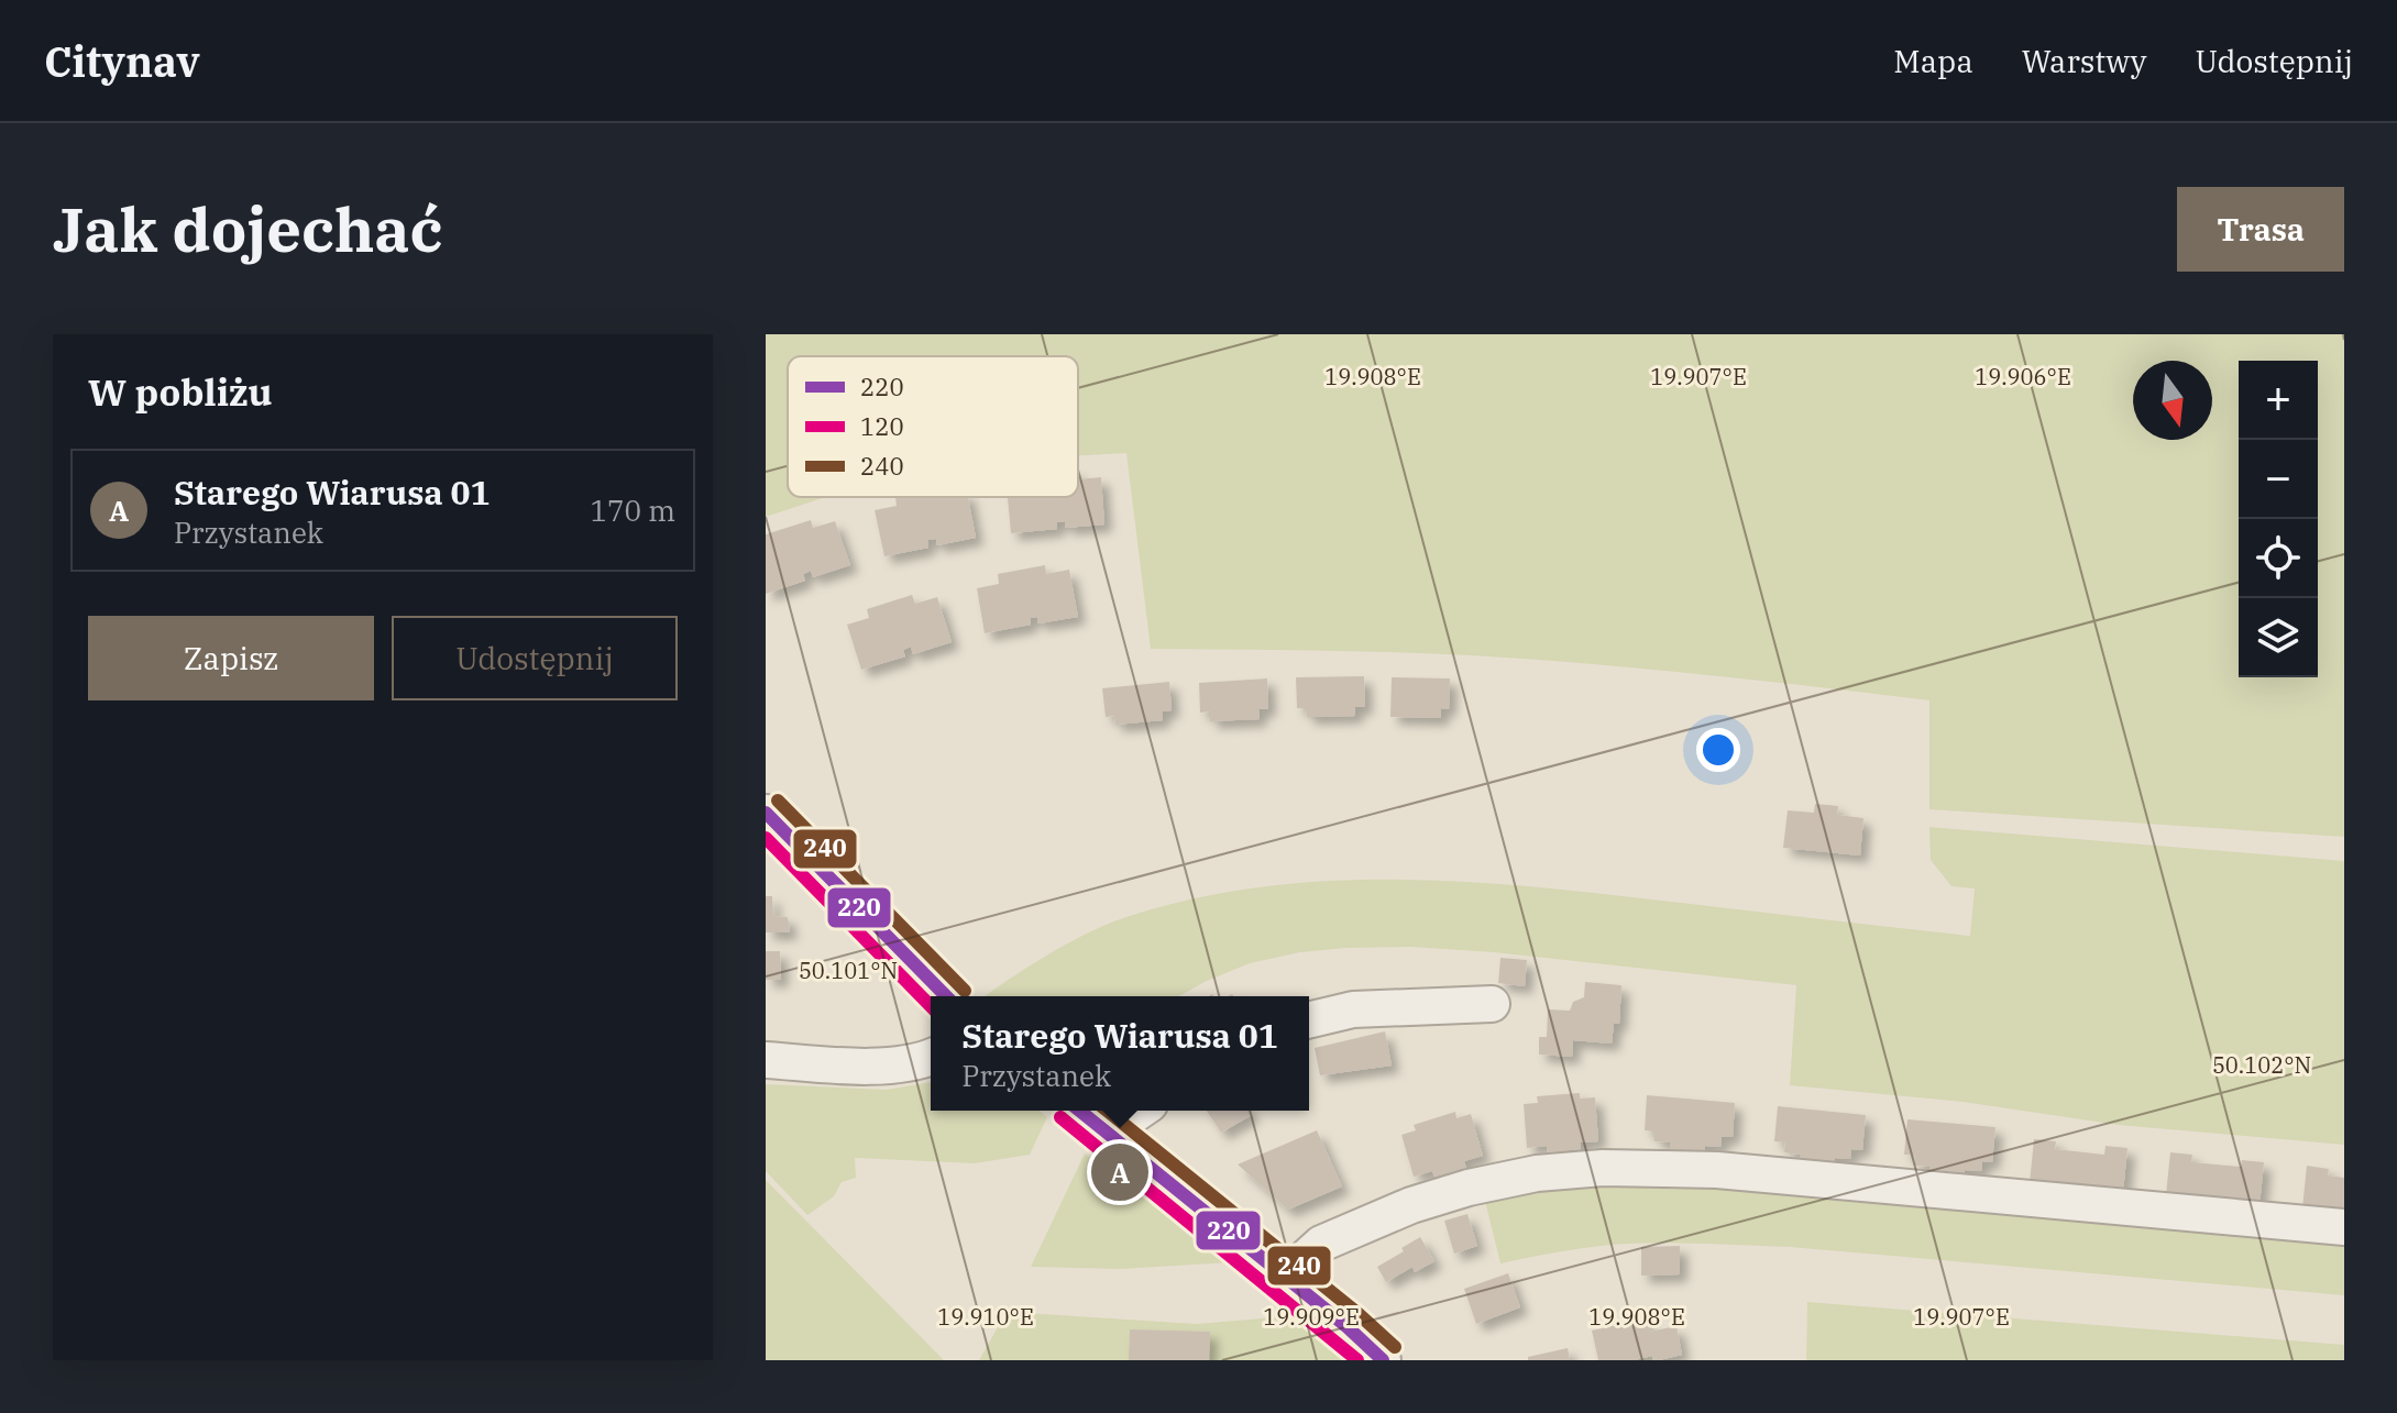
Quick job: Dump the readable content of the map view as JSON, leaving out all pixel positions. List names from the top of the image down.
{
  "lines": ["transit line 240", "transit line 220", "transit line 120"],
  "legend": ["220", "120", "240"],
  "north": "bottom",
  "page": {
    "header": "Citynav",
    "nav": ["Mapa", "Warstwy", "Udostępnij"],
    "buttons": [
      "Trasa",
      ["Zapisz", "Udostępnij"]
    ],
    "title": "Jak dojechać",
    "heading": "W pobliżu",
    "map_buttons": ["+", "−"],
    "list": [
      {
        "mark": "A",
        "name": "Starego Wiarusa 01",
        "note": "Przystanek",
        "value": "170 m"
      }
    ],
    "popup": ["Starego Wiarusa 01", "Przystanek"],
    "pins": "A"
  },
  "coordinates": [
    "19.908°E",
    "19.907°E",
    "19.906°E",
    "50.101°N",
    "50.102°N",
    "19.910°E",
    "19.909°E"
  ]
}
